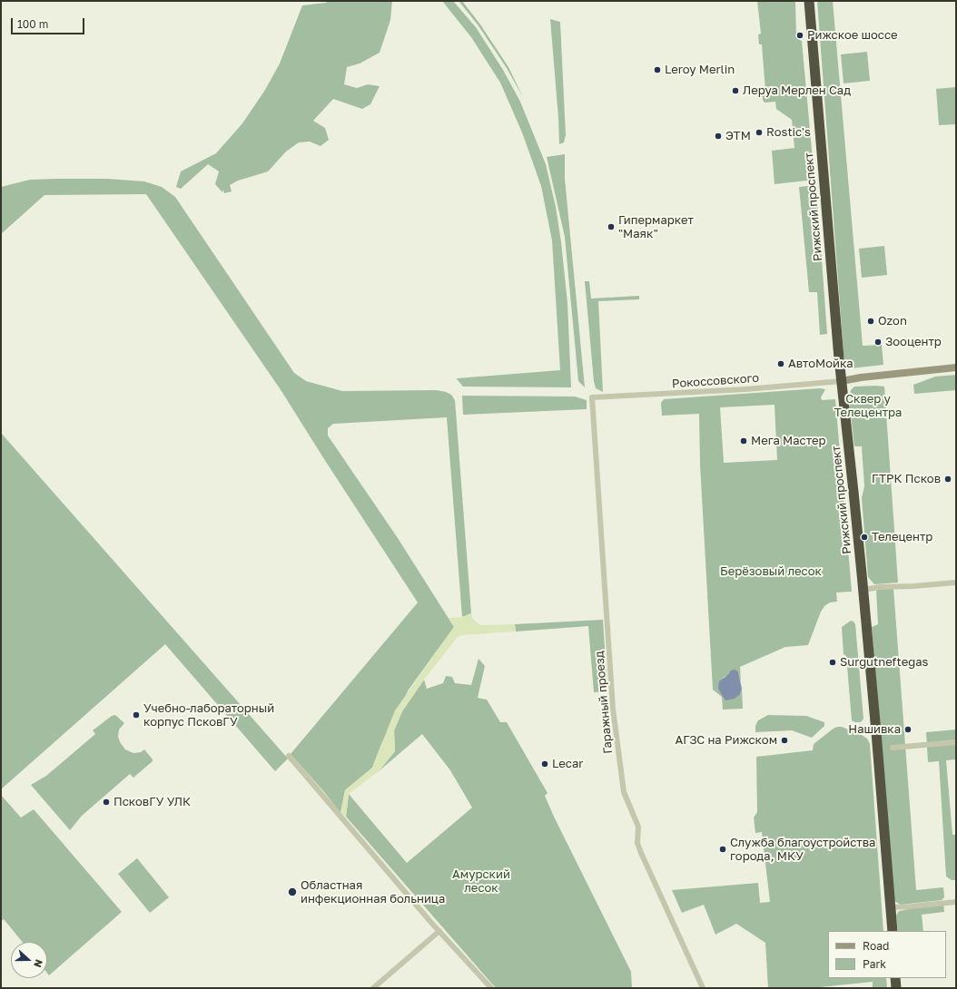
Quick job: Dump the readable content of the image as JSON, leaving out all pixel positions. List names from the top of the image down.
{
  "streets": {
    "highway": ["Рижский проспект"],
    "street": ["Рокоссовского", "Гаражный проезд"]
  },
  "crossings": [
    ["Рижский проспект", "Рокоссовского"],
    ["Рокоссовского", "Гаражный проезд"]
  ],
  "parks": ["Сквер у Телецентра", "Берёзовый лесок", "Амурский лесок"],
  "places": [
    "Рижское шоссе",
    "Leroy Merlin",
    "Леруа Мерлен Сад",
    "Rostic's",
    "ЭТМ",
    "Гипермаркет \"Маяк\"",
    "Ozon",
    "Зооцентр",
    "АвтоМойка",
    "Мега Мастер",
    "ГТРК Псков",
    "Телецентр",
    "Surgutneftegas",
    "Учебно-лабораторный корпус ПсковГУ",
    "Нашивка",
    "АГЗС на Рижском",
    "Lecar",
    "ПсковГУ УЛК",
    "Служба благоустройства города, МКУ",
    "Областная инфекционная больница"
  ],
  "legend": ["Road", "Park"],
  "scale_bar": "100 m",
  "north": "right"
}
